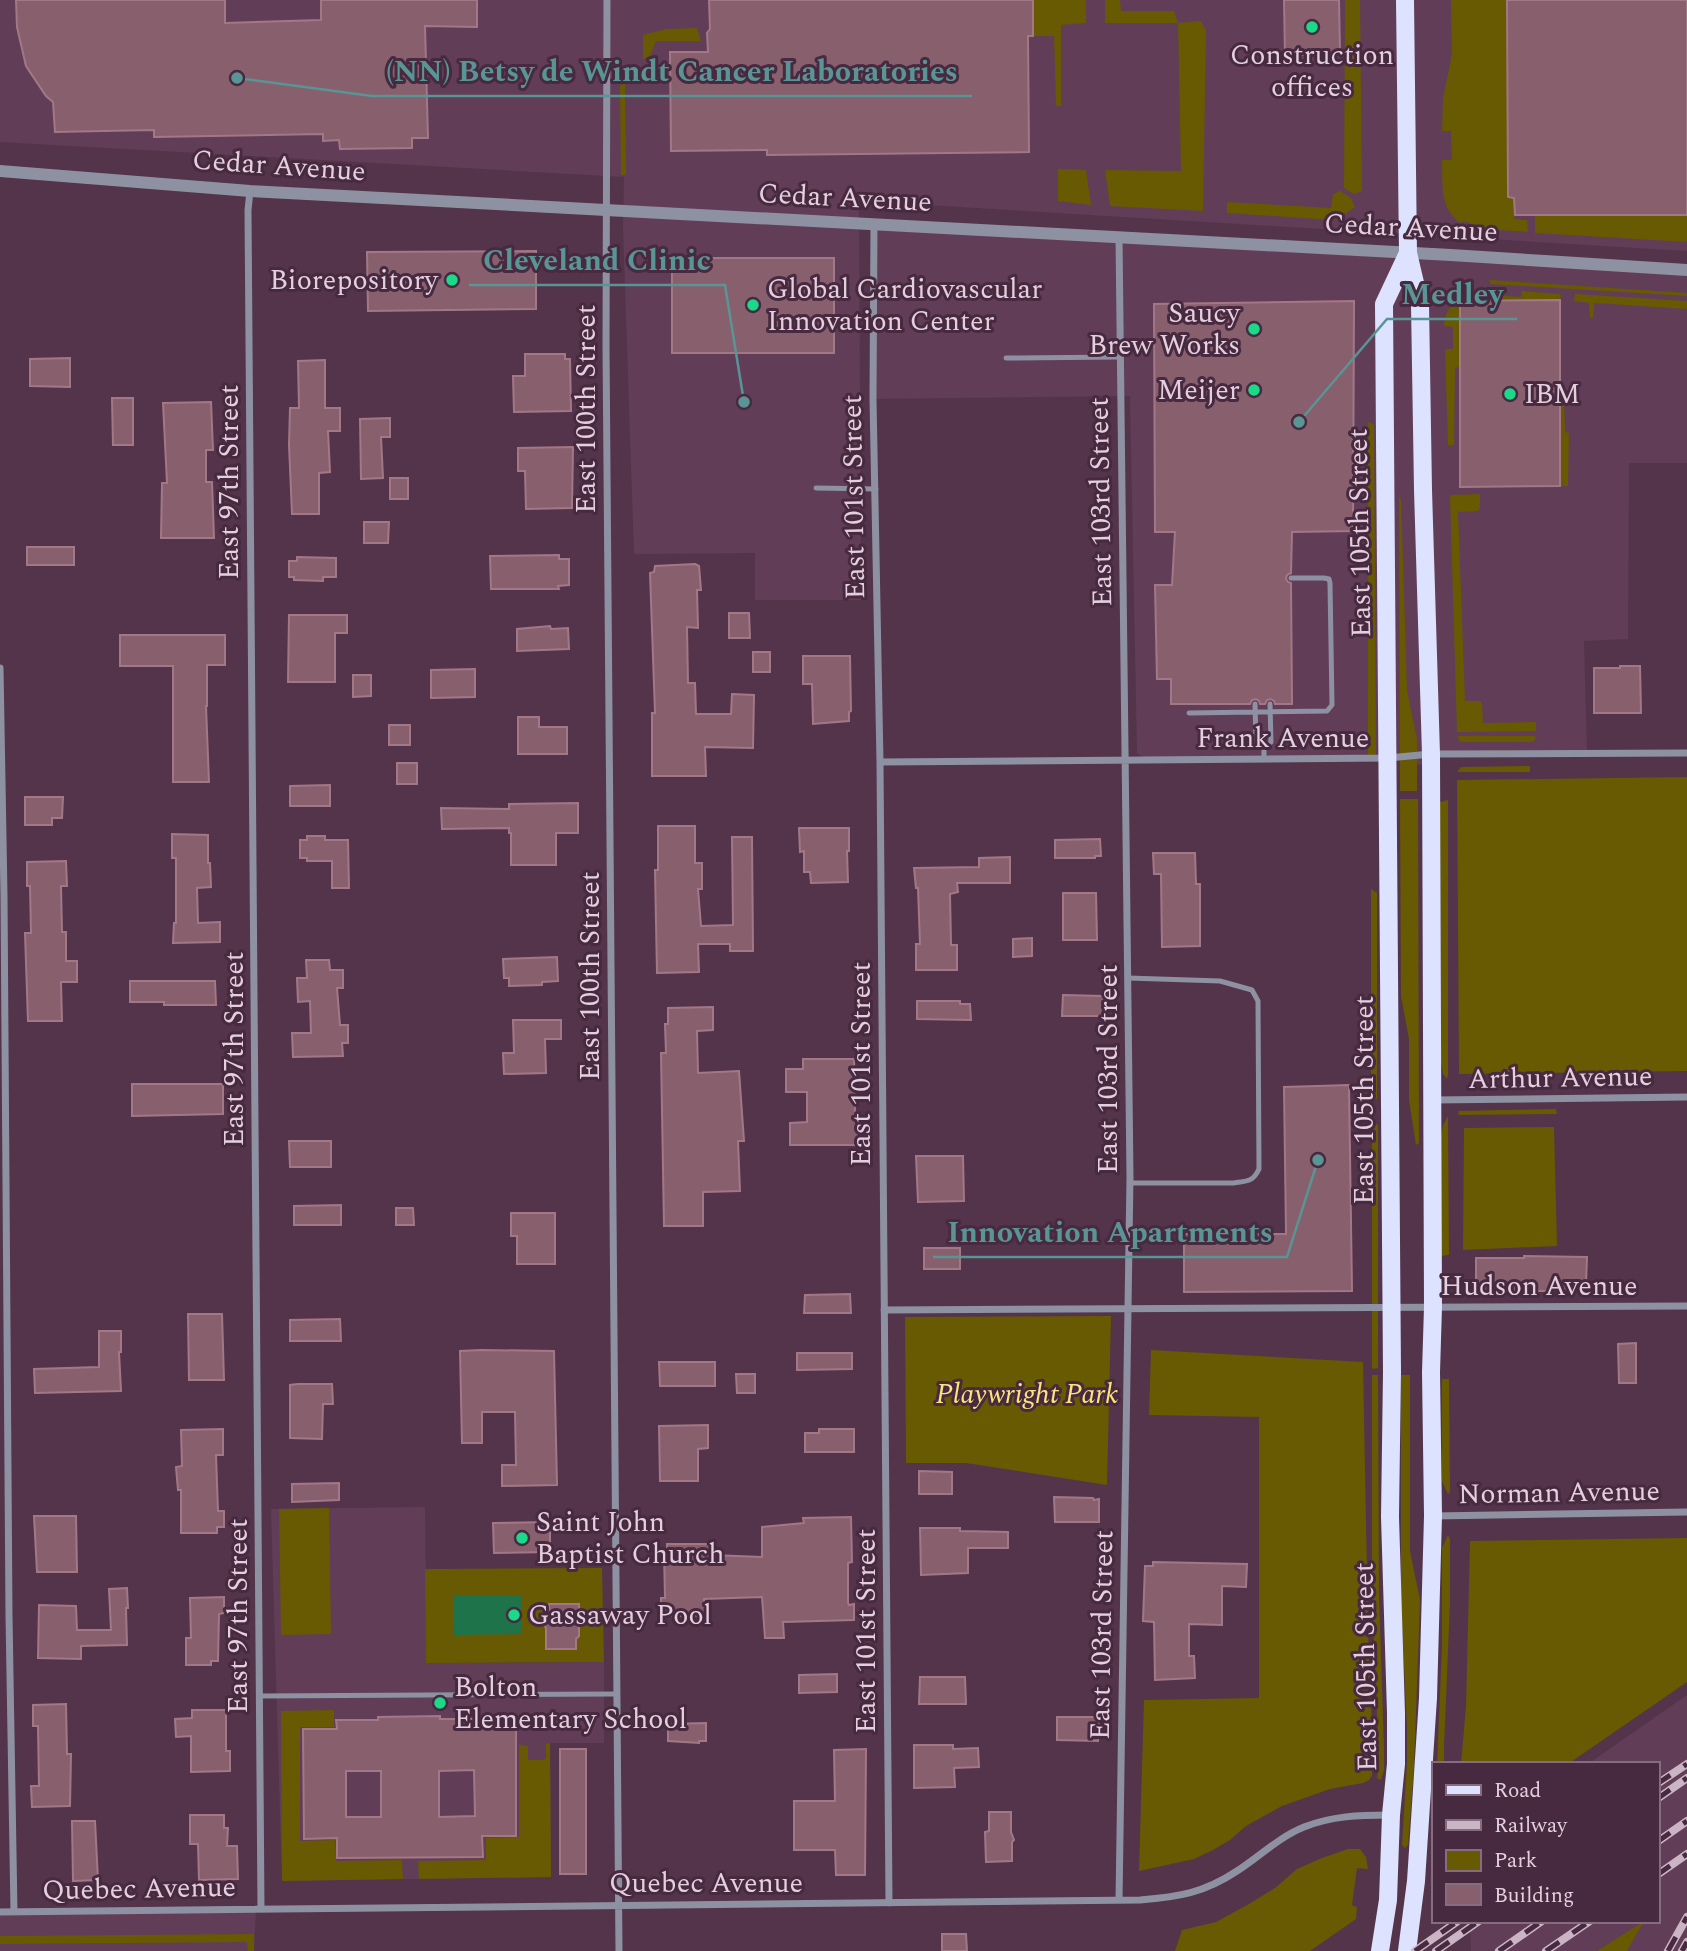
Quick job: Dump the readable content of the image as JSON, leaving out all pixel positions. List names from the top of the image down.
{
  "streets": {
    "main road": ["East 105th Street"],
    "street": [
      "Cedar Avenue",
      "East 100th Street",
      "East 97th Street",
      "East 101st Street",
      "East 103rd Street",
      "Frank Avenue",
      "Arthur Avenue",
      "Hudson Avenue",
      "Norman Avenue",
      "Quebec Avenue"
    ]
  },
  "crossings": [
    ["Cedar Avenue", "East 100th Street"],
    ["Cedar Avenue", "East 97th Street"],
    ["Cedar Avenue", "East 101st Street"],
    ["Cedar Avenue", "East 103rd Street"],
    ["Cedar Avenue", "East 105th Street"],
    ["East 100th Street", "Quebec Avenue"],
    ["East 97th Street", "Quebec Avenue"],
    ["East 101st Street", "Frank Avenue"],
    ["East 101st Street", "Hudson Avenue"],
    ["East 101st Street", "Quebec Avenue"],
    ["East 103rd Street", "Frank Avenue"],
    ["East 103rd Street", "Hudson Avenue"],
    ["East 103rd Street", "Quebec Avenue"],
    ["East 105th Street", "Frank Avenue"],
    ["East 105th Street", "Arthur Avenue"],
    ["East 105th Street", "Hudson Avenue"],
    ["East 105th Street", "Norman Avenue"],
    ["East 105th Street", "Quebec Avenue"]
  ],
  "parks": ["Playwright Park"],
  "places": [
    "Construction offices",
    "(NN) Betsy de Windt Cancer Laboratories",
    "Biorepository",
    "Global Cardiovascular Innovation Center",
    "Saucy Brew Works",
    "Meijer",
    "IBM",
    "Cleveland Clinic",
    "Medley",
    "Innovation Apartments",
    "Saint John Baptist Church",
    "Gassaway Pool",
    "Bolton Elementary School"
  ],
  "legend": [
    "Road",
    "Railway",
    "Park",
    "Building"
  ]
}
